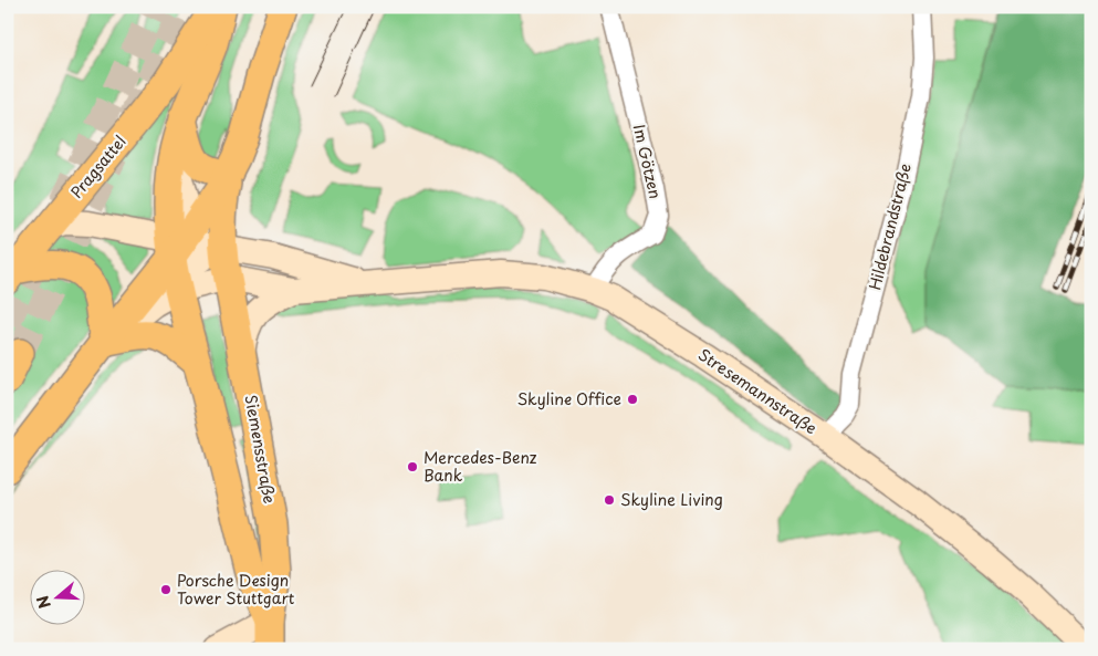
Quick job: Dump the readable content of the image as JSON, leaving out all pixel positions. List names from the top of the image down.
{
  "streets": {
    "main road": ["Pragsattel", "Stresemannstraße", "Siemensstraße"],
    "street": ["Im Götzen", "Hildebrandstraße"]
  },
  "crossings": [
    ["Im Götzen", "Stresemannstraße"],
    ["Pragsattel", "Stresemannstraße"],
    ["Hildebrandstraße", "Stresemannstraße"],
    ["Stresemannstraße", "Siemensstraße"]
  ],
  "places": [
    "Skyline Office",
    "Mercedes-Benz Bank",
    "Skyline Living",
    "Porsche Design Tower Stuttgart"
  ],
  "north": "left"
}
